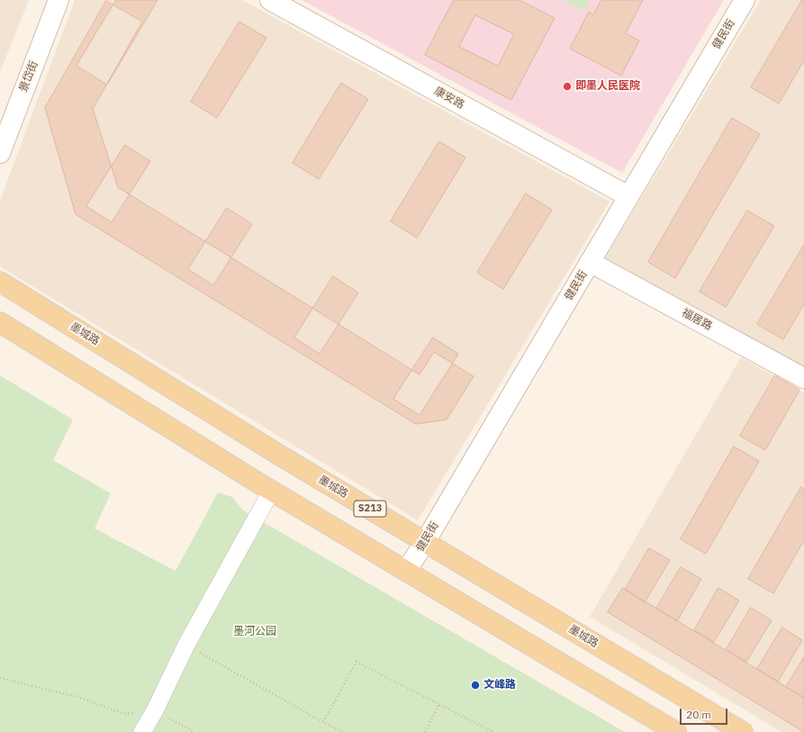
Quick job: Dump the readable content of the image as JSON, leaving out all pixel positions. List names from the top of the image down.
{
  "streets": {
    "main road": ["墨城路", "S213"],
    "street": [
      "健民街",
      "景岱街",
      "康安路",
      "福居路"
    ]
  },
  "crossings": [
    ["健民街", "康安路"],
    ["健民街", "福居路"],
    ["健民街", "墨城路"]
  ],
  "parks": ["墨河公园"],
  "places": ["即墨人民医院", "文峰路"],
  "scale_bar": "20 m"
}
